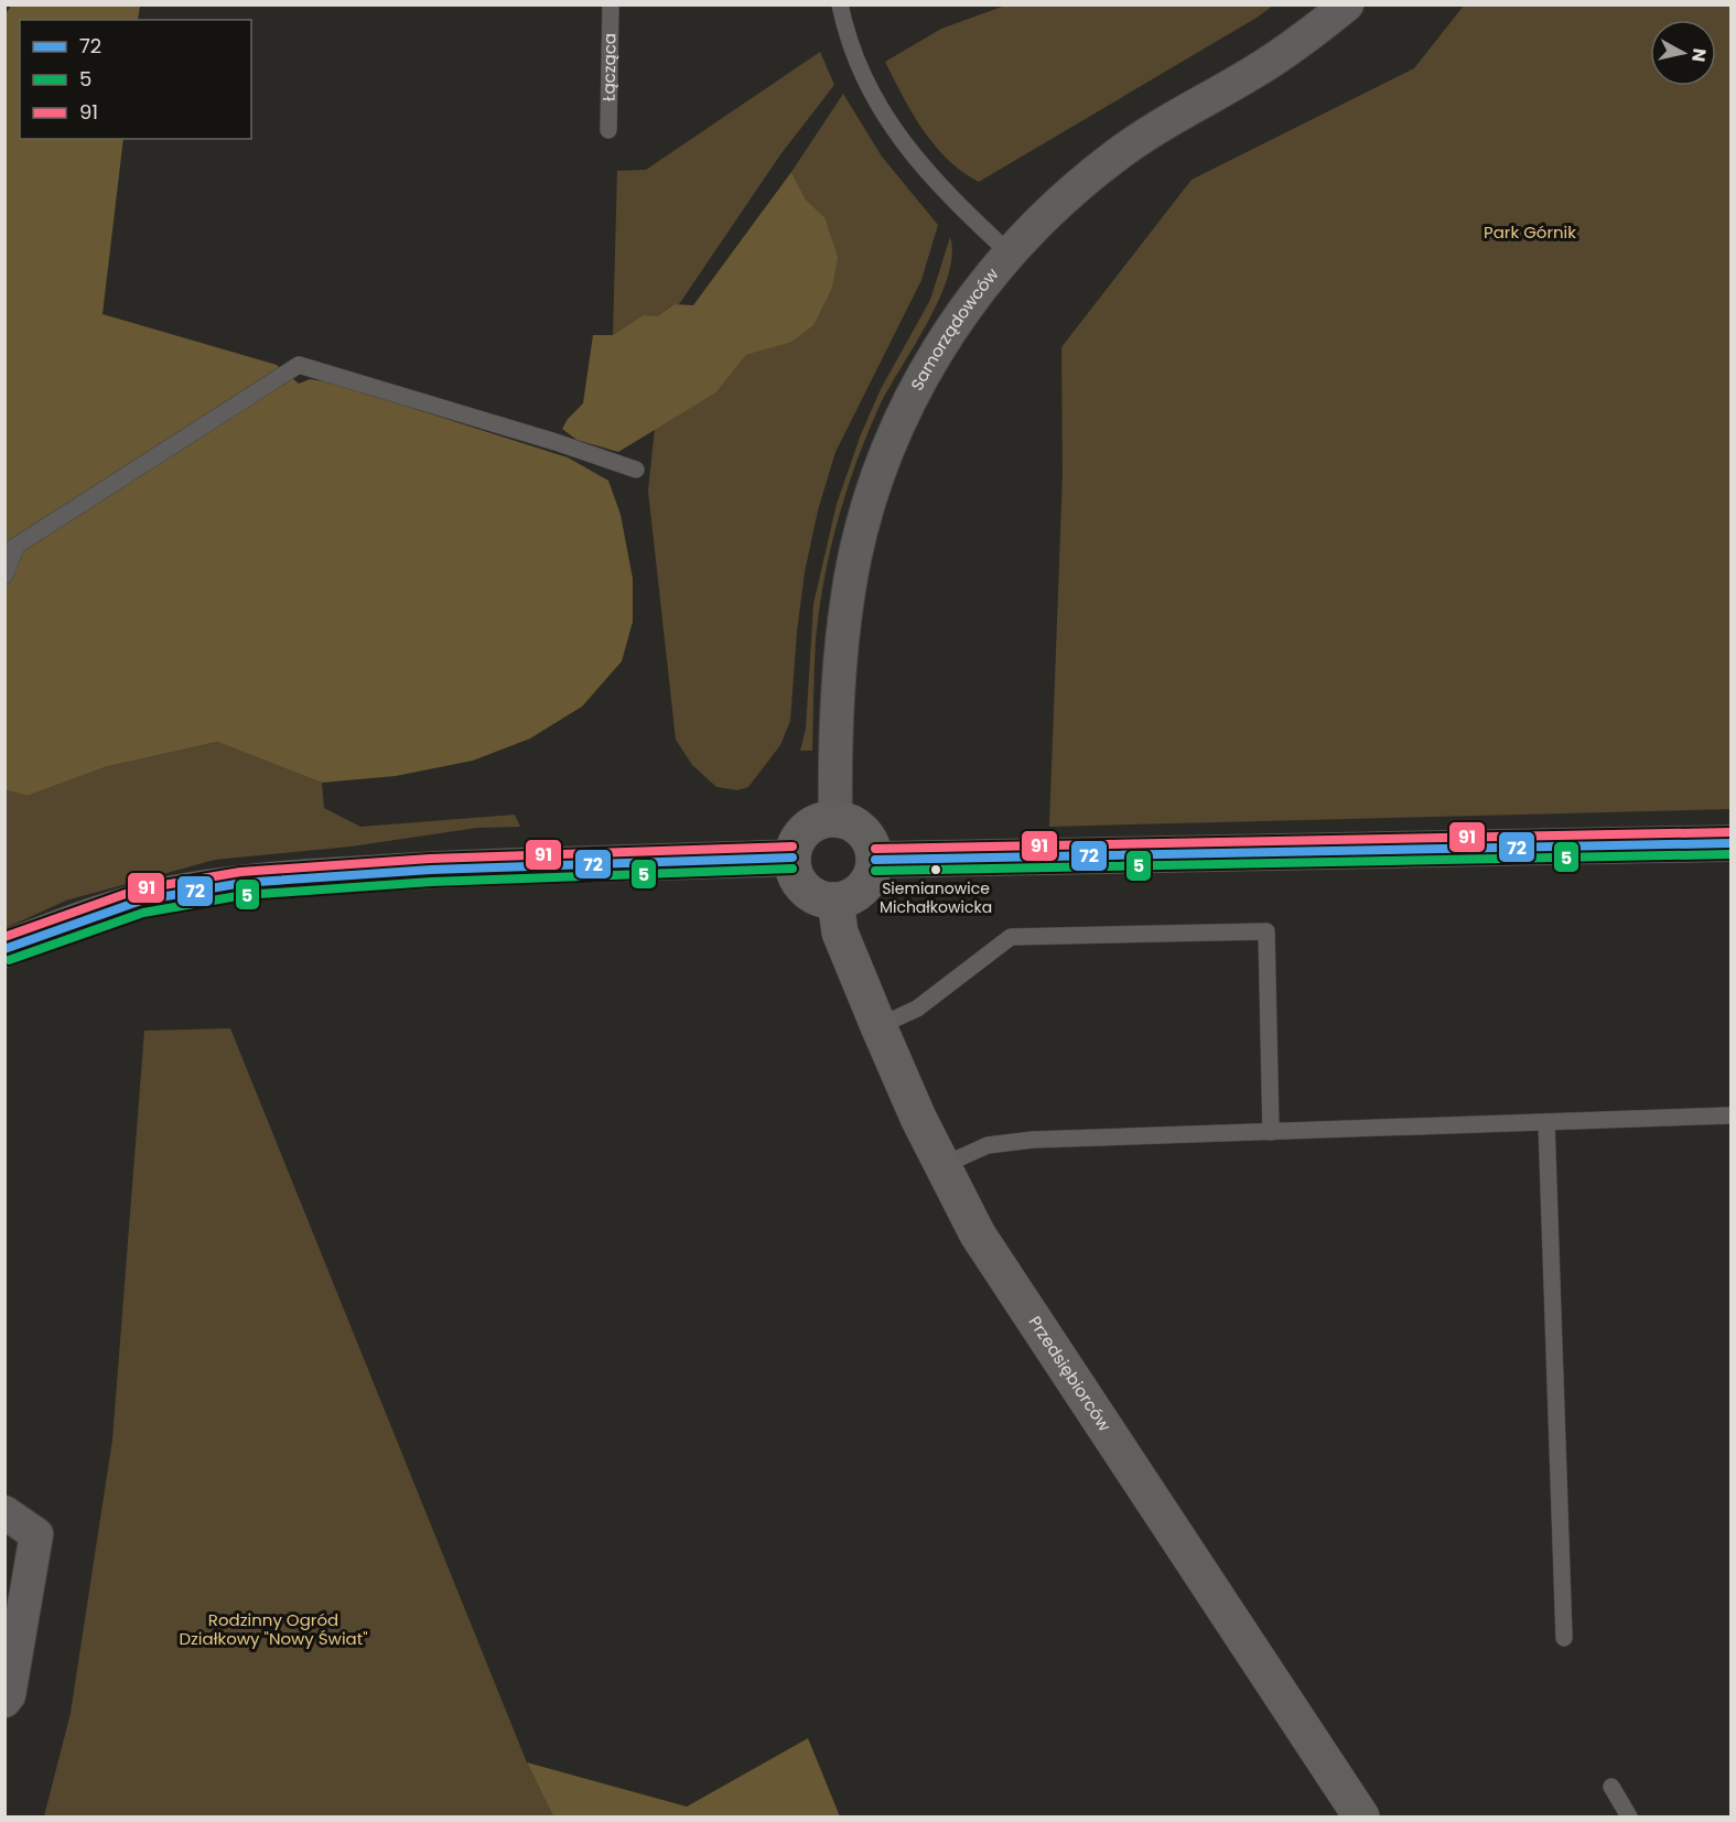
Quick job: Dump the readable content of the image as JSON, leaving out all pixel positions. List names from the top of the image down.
{
  "streets": {
    "street": ["Samorządowców", "Przedsiębiorców"],
    "lane": ["Łącząca"]
  },
  "crossings": [
    ["Samorządowców", "Przedsiębiorców"]
  ],
  "parks": ["Park Górnik", "Rodzinny Ogród Działkowy \"Nowy Świat\""],
  "places": ["Siemianowice Michałkowicka"],
  "lines": ["transit line 91", "transit line 72", "transit line 5"],
  "legend": ["72", "5", "91"],
  "north": "right"
}
